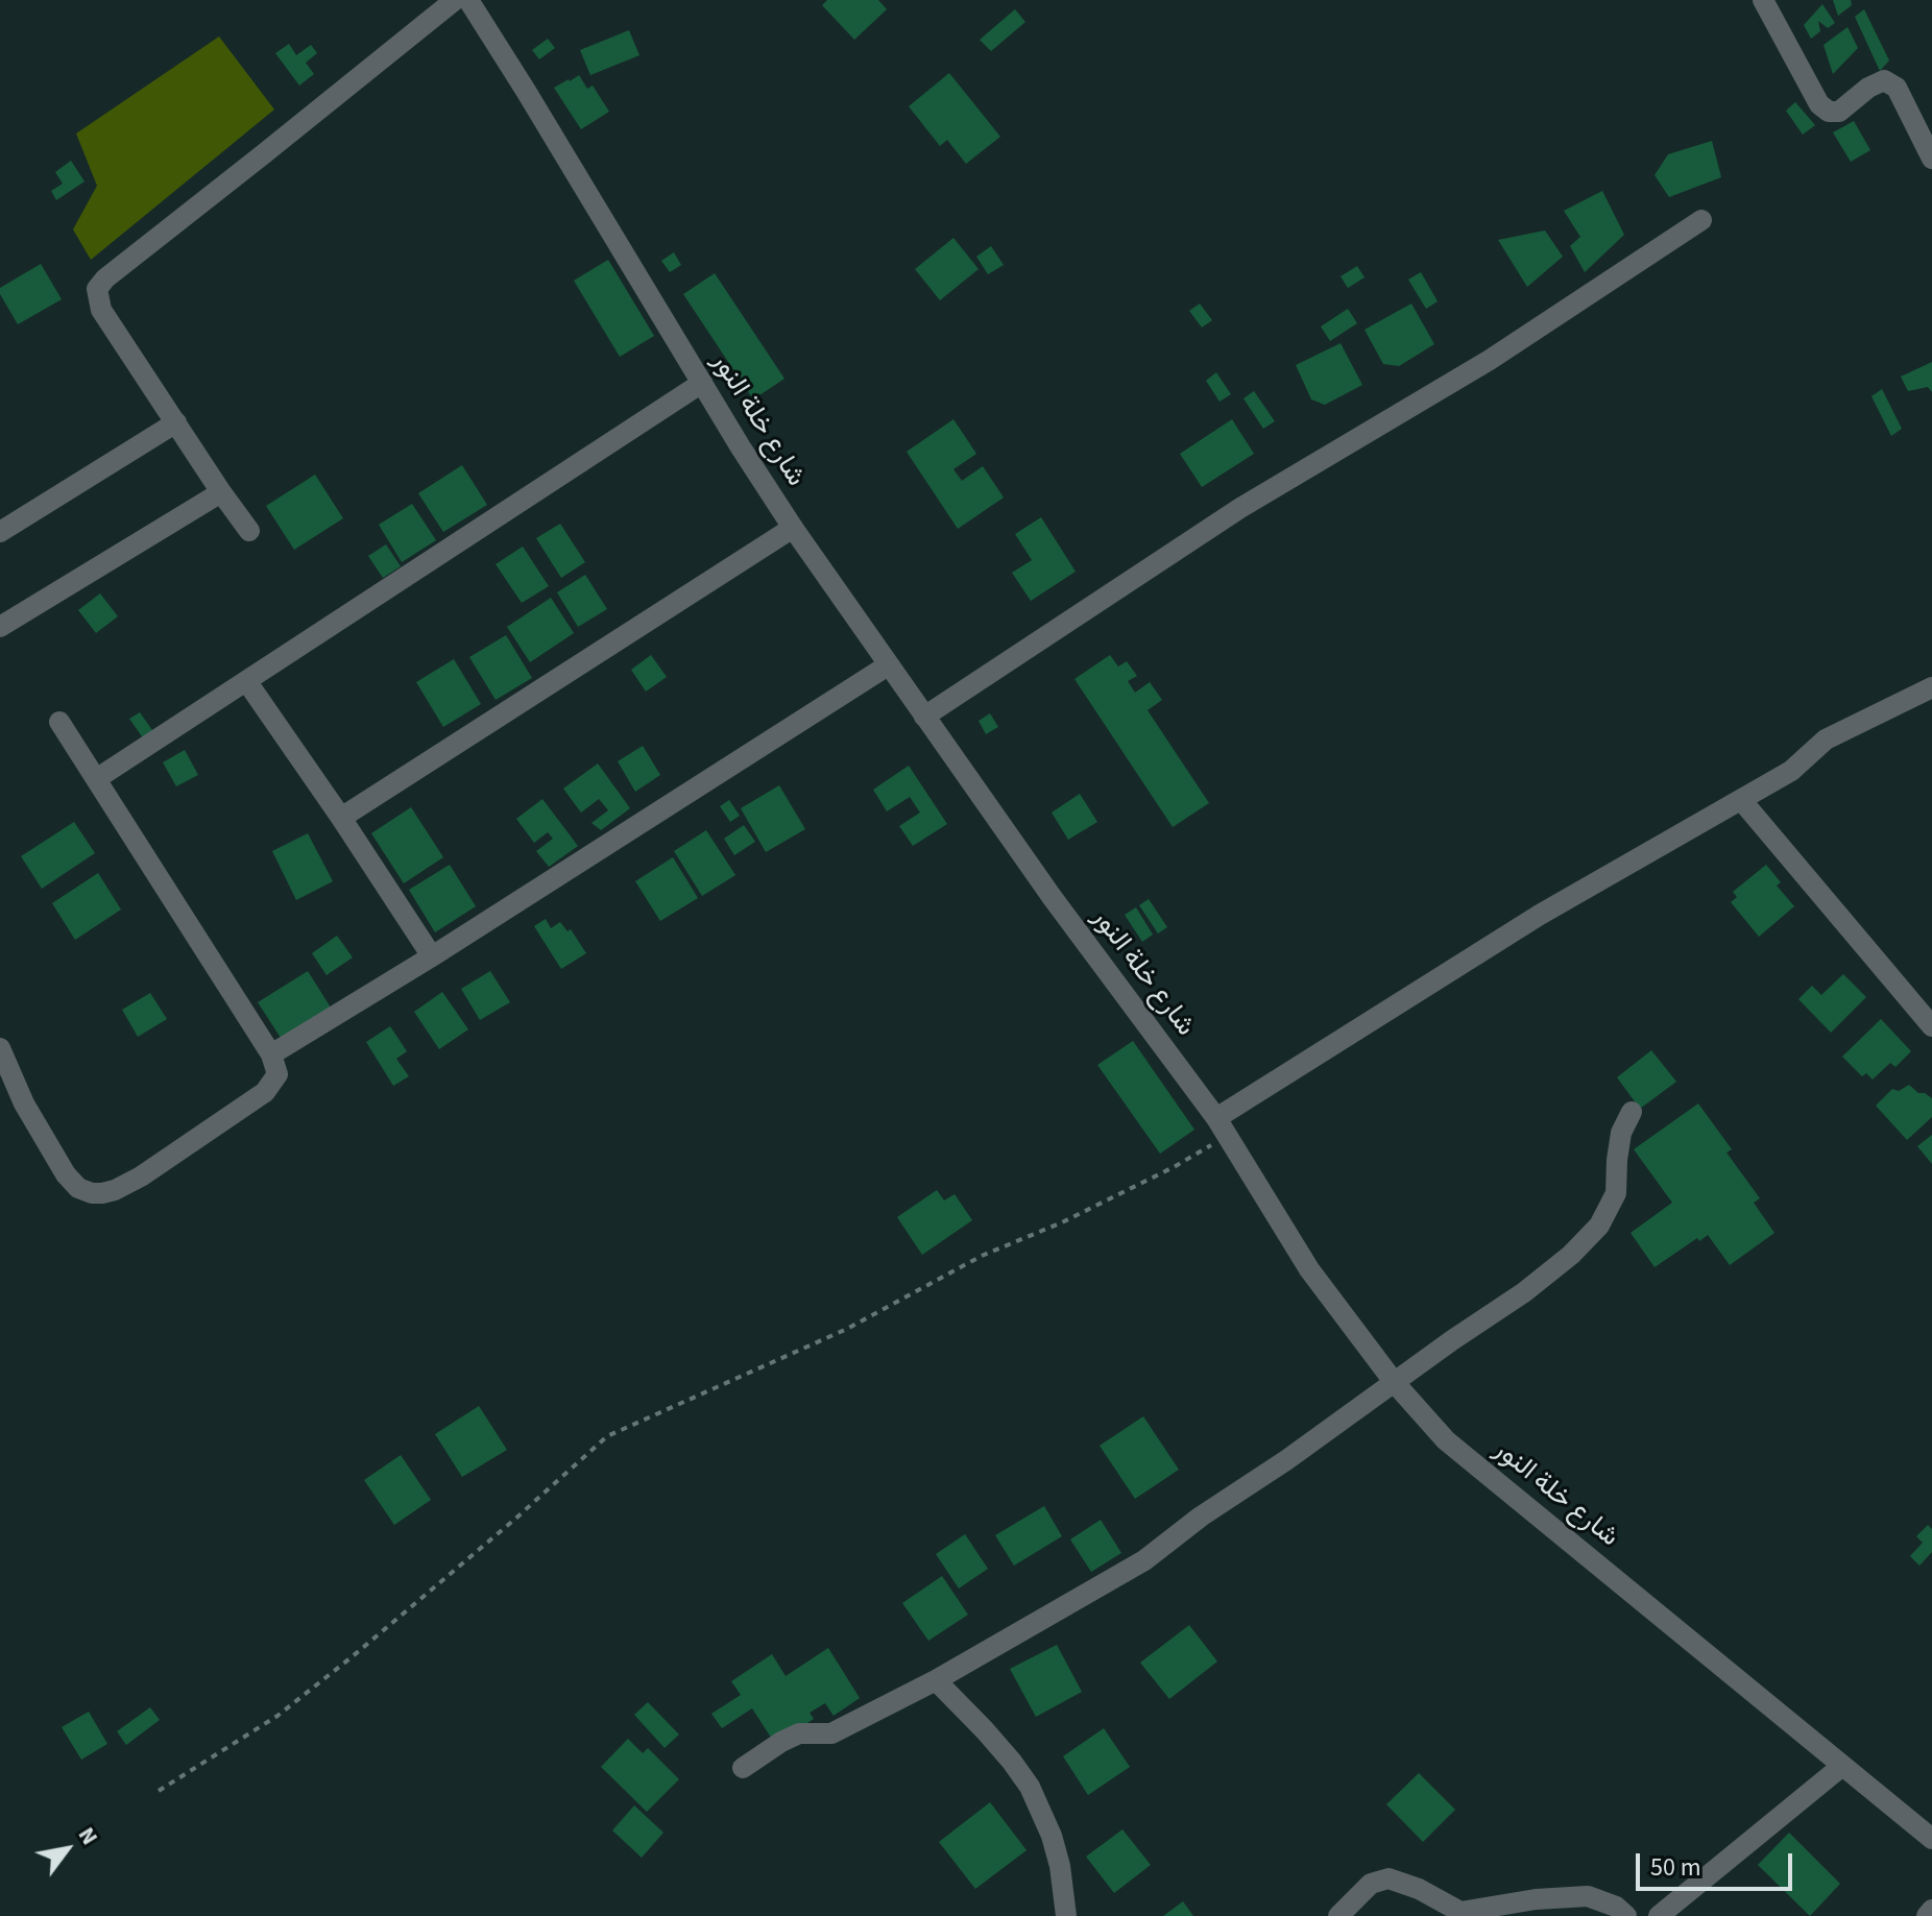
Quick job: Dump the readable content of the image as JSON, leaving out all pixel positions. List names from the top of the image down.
{
  "streets": {
    "street": ["شارع خلة النور"]
  },
  "scale_bar": "50 m",
  "north": "top right"
}
